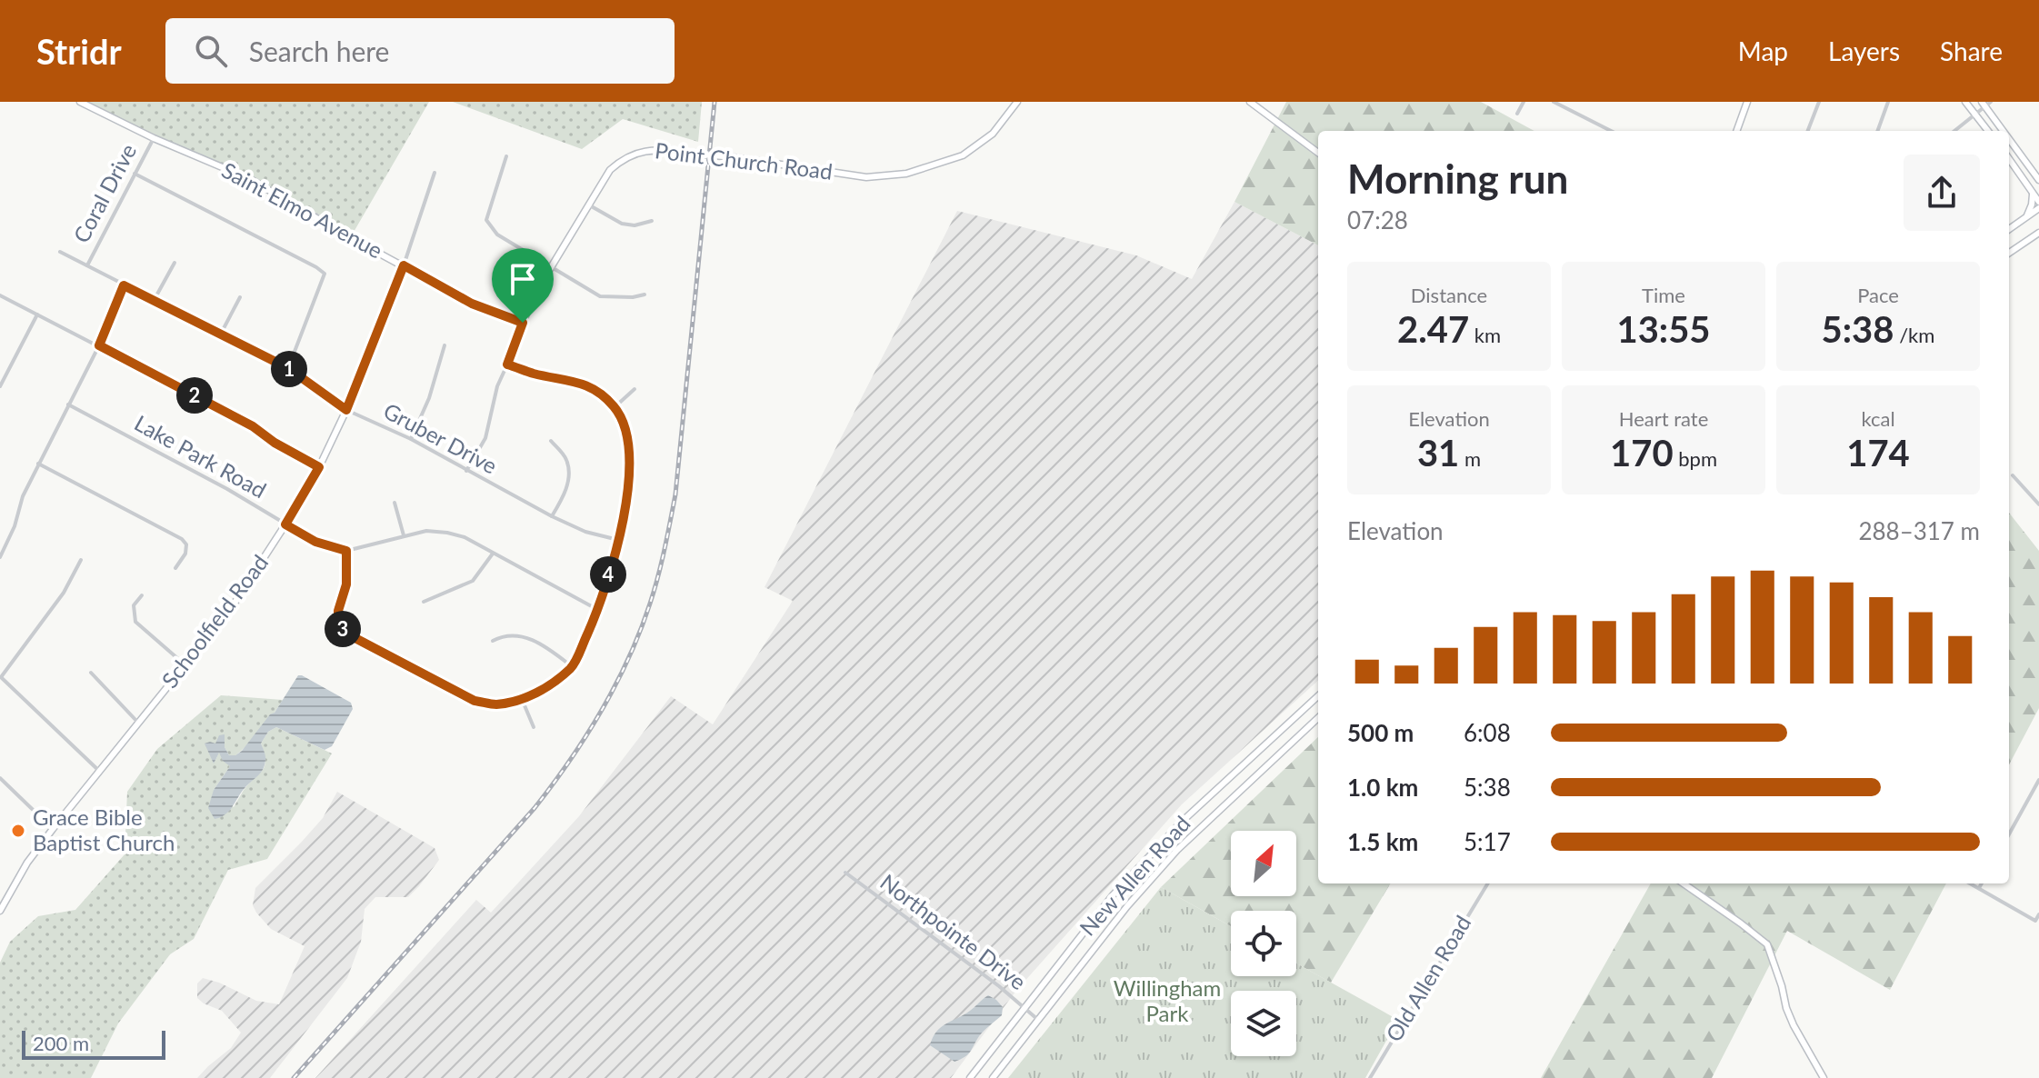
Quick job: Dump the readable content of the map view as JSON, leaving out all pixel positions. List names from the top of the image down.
{
  "streets": {
    "street": [
      "Point Church Road",
      "Coral Drive",
      "Saint Elmo Avenue",
      "Gruber Drive",
      "Lake Park Road",
      "Schoolfield Road",
      "New Allen Road",
      "Northpointe Drive",
      "Old Allen Road"
    ]
  },
  "crossings": [
    ["Point Church Road", "Saint Elmo Avenue"],
    ["Point Church Road", "Gruber Drive"],
    ["Coral Drive", "Saint Elmo Avenue"],
    ["Coral Drive", "Gruber Drive"],
    ["Saint Elmo Avenue", "Schoolfield Road"],
    ["Gruber Drive", "Schoolfield Road"],
    ["Lake Park Road", "Schoolfield Road"],
    ["New Allen Road", "Northpointe Drive"]
  ],
  "parks": ["Willingham Park"],
  "places": ["Grace Bible Baptist Church"],
  "scale_bar": "200 m",
  "north": "top right",
  "page": {
    "header": "Stridr",
    "search": "Search here",
    "nav": ["Map", "Layers", "Share"],
    "heading": ["Morning run", "07:28"],
    "stats": [
      ["Distance", "2.47 km"],
      ["Time", "13:55"],
      ["Pace", "5:38 /km"],
      ["Elevation", "31 m"],
      ["Heart rate", "170 bpm"],
      ["kcal", "174"]
    ],
    "pins": [
      "1",
      "2",
      "4",
      "3"
    ],
    "chart": ["Elevation", "288–317 m"],
    "list": [
      {
        "name": "500 m",
        "note": "6:08"
      },
      {
        "name": "1.0 km",
        "note": "5:38"
      },
      {
        "name": "1.5 km",
        "note": "5:17"
      }
    ],
    "scale": "200 m"
  }
}
